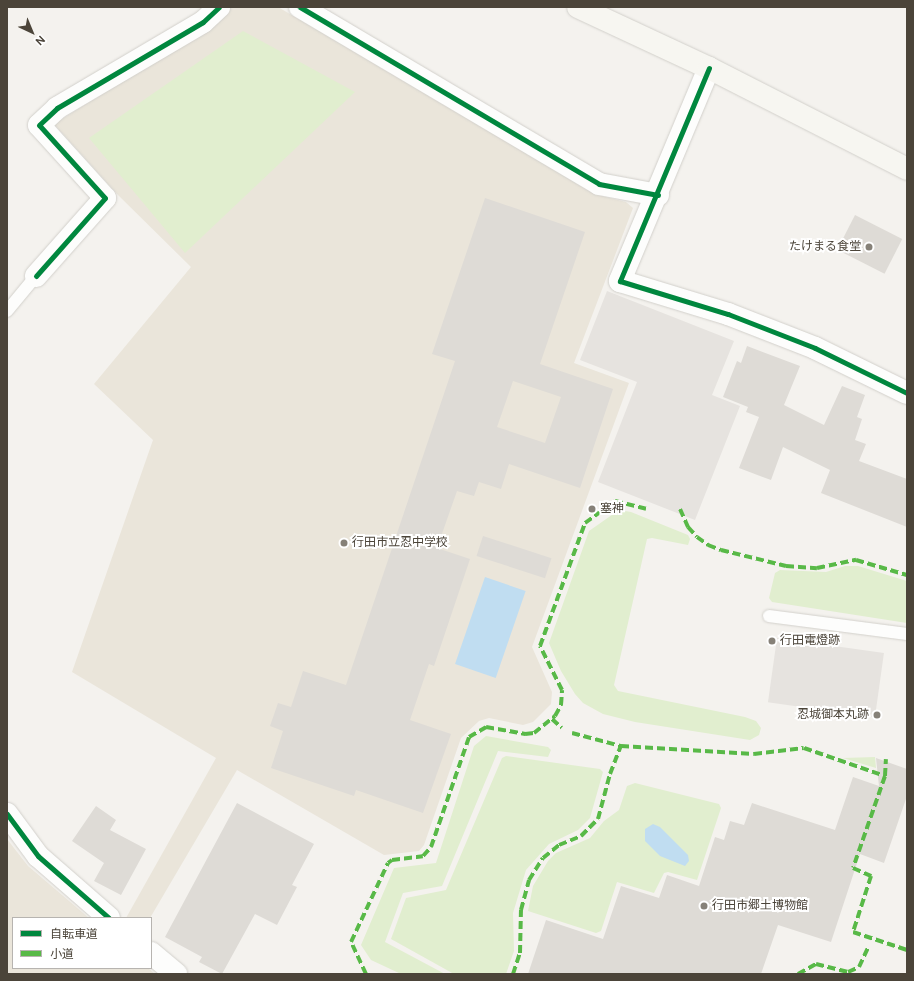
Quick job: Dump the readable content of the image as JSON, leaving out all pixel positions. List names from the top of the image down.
{
  "places": [
    "たけまる食堂",
    "塞神",
    "行田市立忍中学校",
    "行田電燈跡",
    "忍城御本丸跡",
    "行田市郷土博物館"
  ],
  "legend": ["自転車道", "小道"],
  "north": "bottom right"
}
